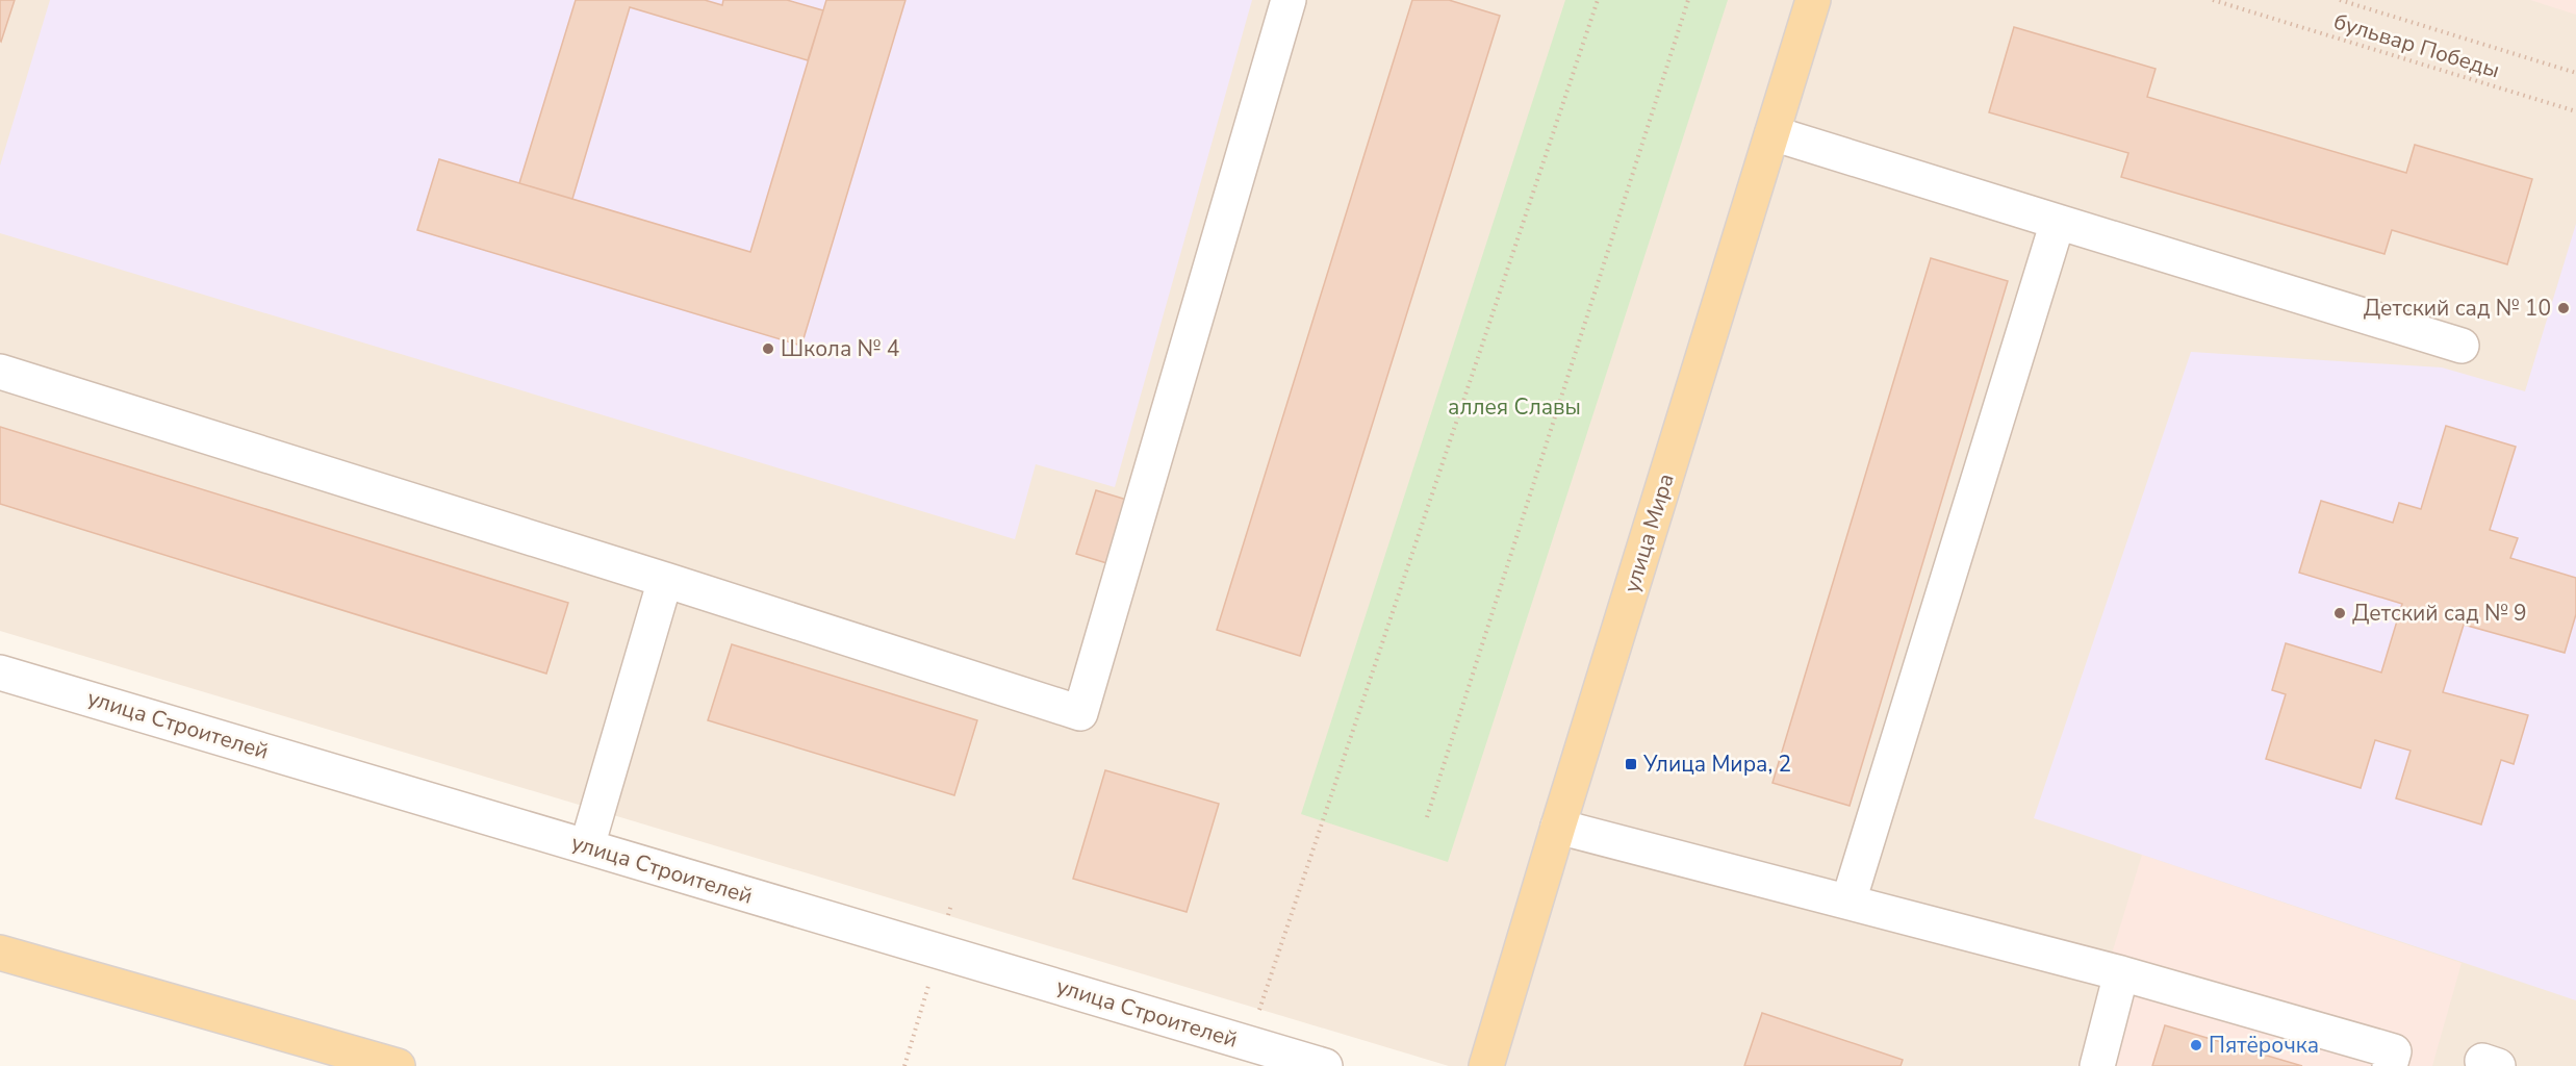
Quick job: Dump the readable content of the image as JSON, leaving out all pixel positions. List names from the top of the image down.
{
  "streets": {
    "main road": ["улица Мира"],
    "street": ["улица Строителей"],
    "path": ["бульвар Победы"]
  },
  "parks": ["аллея Славы"],
  "places": {
    "other": [
      "Детский сад № 10",
      "Школа № 4",
      "Детский сад № 9",
      "Пятёрочка"
    ],
    "transit": ["Улица Мира, 2"]
  }
}
